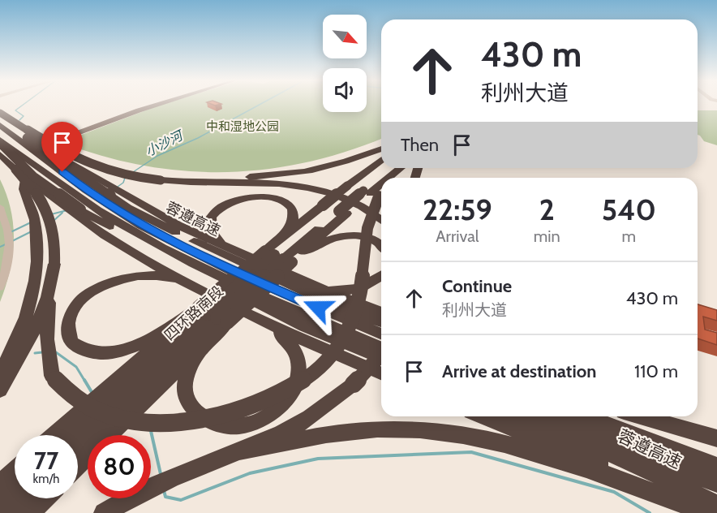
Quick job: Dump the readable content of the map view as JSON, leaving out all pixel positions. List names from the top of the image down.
{
  "streets": {
    "highway": ["蓉遵高速", "四环路南段"]
  },
  "water": ["小沙河"],
  "parks": ["中和湿地公园"],
  "north": "bottom right",
  "page": {
    "turn": ["430 m", "利州大道"],
    "then": "Then",
    "eta": [
      "22:59",
      "Arrival",
      "2",
      "min",
      "540",
      "m"
    ],
    "list": [
      {
        "name": "Continue",
        "note": "利州大道",
        "value": "430 m"
      },
      {
        "name": "Arrive at destination",
        "value": "110 m"
      }
    ],
    "speed": "77 km/h",
    "limit": "80"
  }
}
